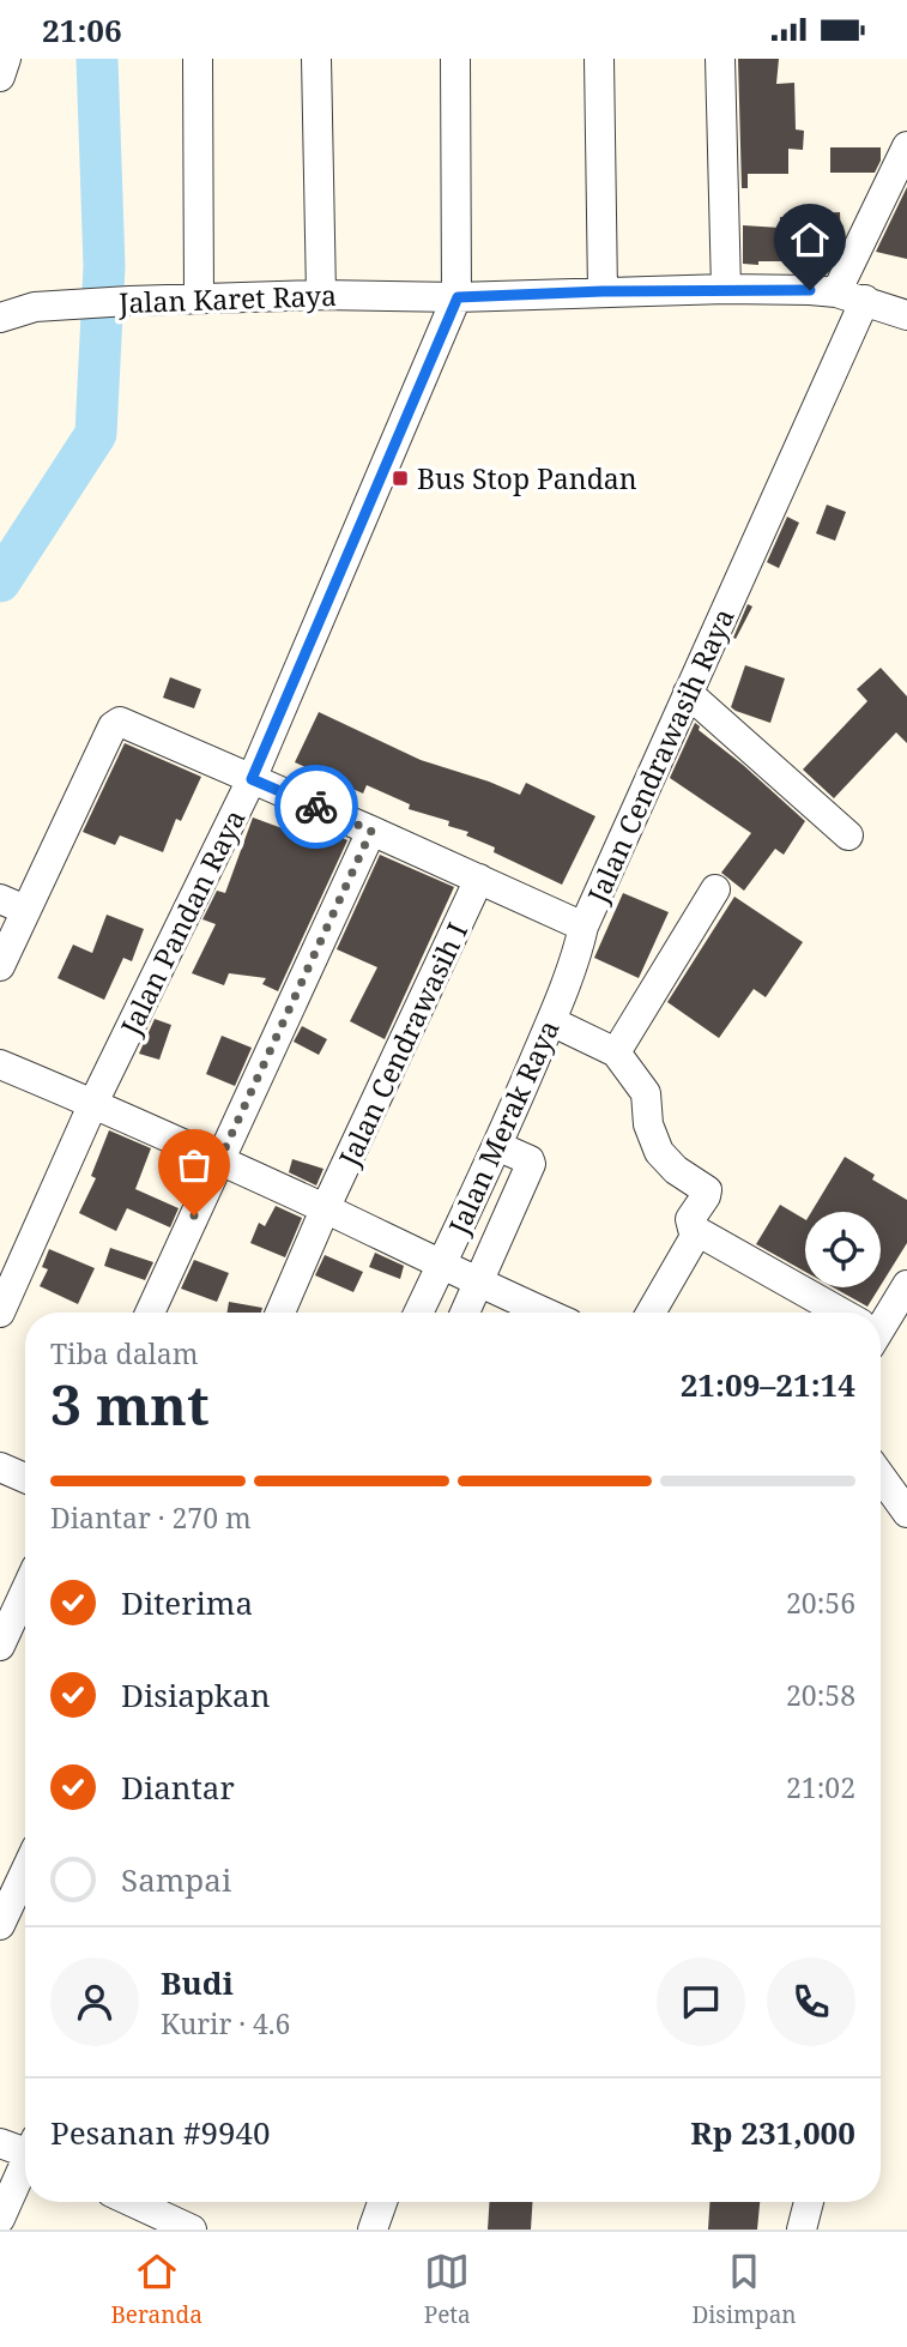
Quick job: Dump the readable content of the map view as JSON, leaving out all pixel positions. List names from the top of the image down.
{
  "streets": {
    "street": [
      "Jalan Karet Raya",
      "Jalan Cendrawasih Raya",
      "Jalan Pandan Raya",
      "Jalan Cendrawasih I",
      "Jalan Merak Raya"
    ]
  },
  "crossings": [
    ["Jalan Karet Raya", "Jalan Cendrawasih Raya"],
    ["Jalan Karet Raya", "Jalan Pandan Raya"],
    ["Jalan Cendrawasih Raya", "Jalan Pandan Raya"],
    ["Jalan Cendrawasih Raya", "Jalan Cendrawasih I"],
    ["Jalan Cendrawasih Raya", "Jalan Merak Raya"]
  ],
  "places": {
    "transit": ["Bus Stop Pandan"]
  },
  "page": {
    "status": "21:06",
    "heading": ["3 mnt", "Tiba dalam", "21:09–21:14"],
    "panel": [
      "Budi",
      "Kurir · 4.6",
      "Pesanan #9940",
      "Rp 231,000"
    ],
    "bar": "Diantar · 270 m",
    "list": [
      ["Diterima", "20:56"],
      ["Disiapkan", "20:58"],
      ["Diantar", "21:02"],
      "Sampai"
    ],
    "tabs": ["Beranda", "Peta", "Disimpan"]
  }
}
